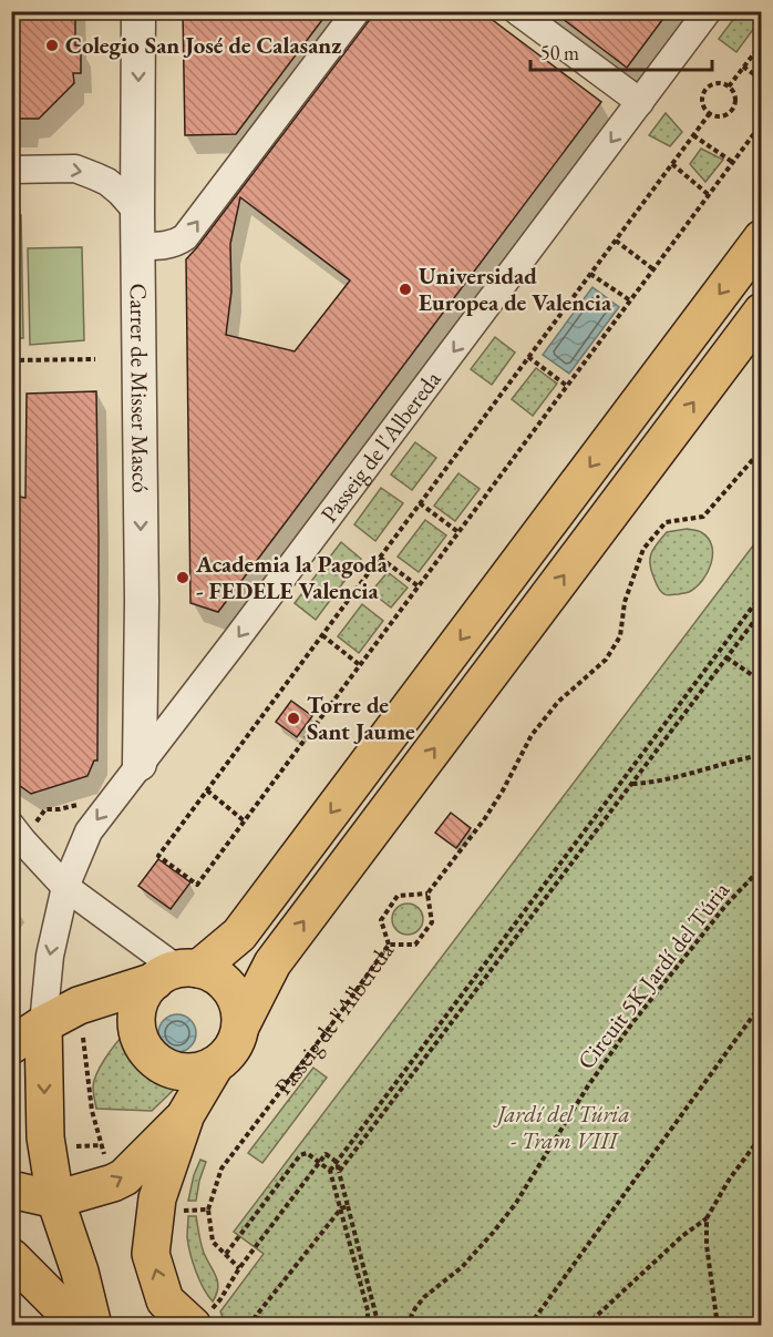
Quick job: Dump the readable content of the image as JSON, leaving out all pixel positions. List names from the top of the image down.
{
  "streets": {
    "street": ["Carrer de Misser Mascó", "Passeig de l'Albereda"],
    "path": ["Circuit 5K Jardí del Túria"]
  },
  "crossings": [
    ["Carrer de Misser Mascó", "Passeig de l'Albereda"]
  ],
  "one_way": ["Carrer de Misser Mascó", "Passeig de l'Albereda"],
  "parks": ["Jardí del Túria - Tram VIII"],
  "places": [
    "Colegio San José de Calasanz",
    "Universidad Europea de Valencia",
    "Academia la Pagoda - FEDELE Valencia",
    "Torre de Sant Jaume"
  ],
  "scale_bar": "50 m"
}
